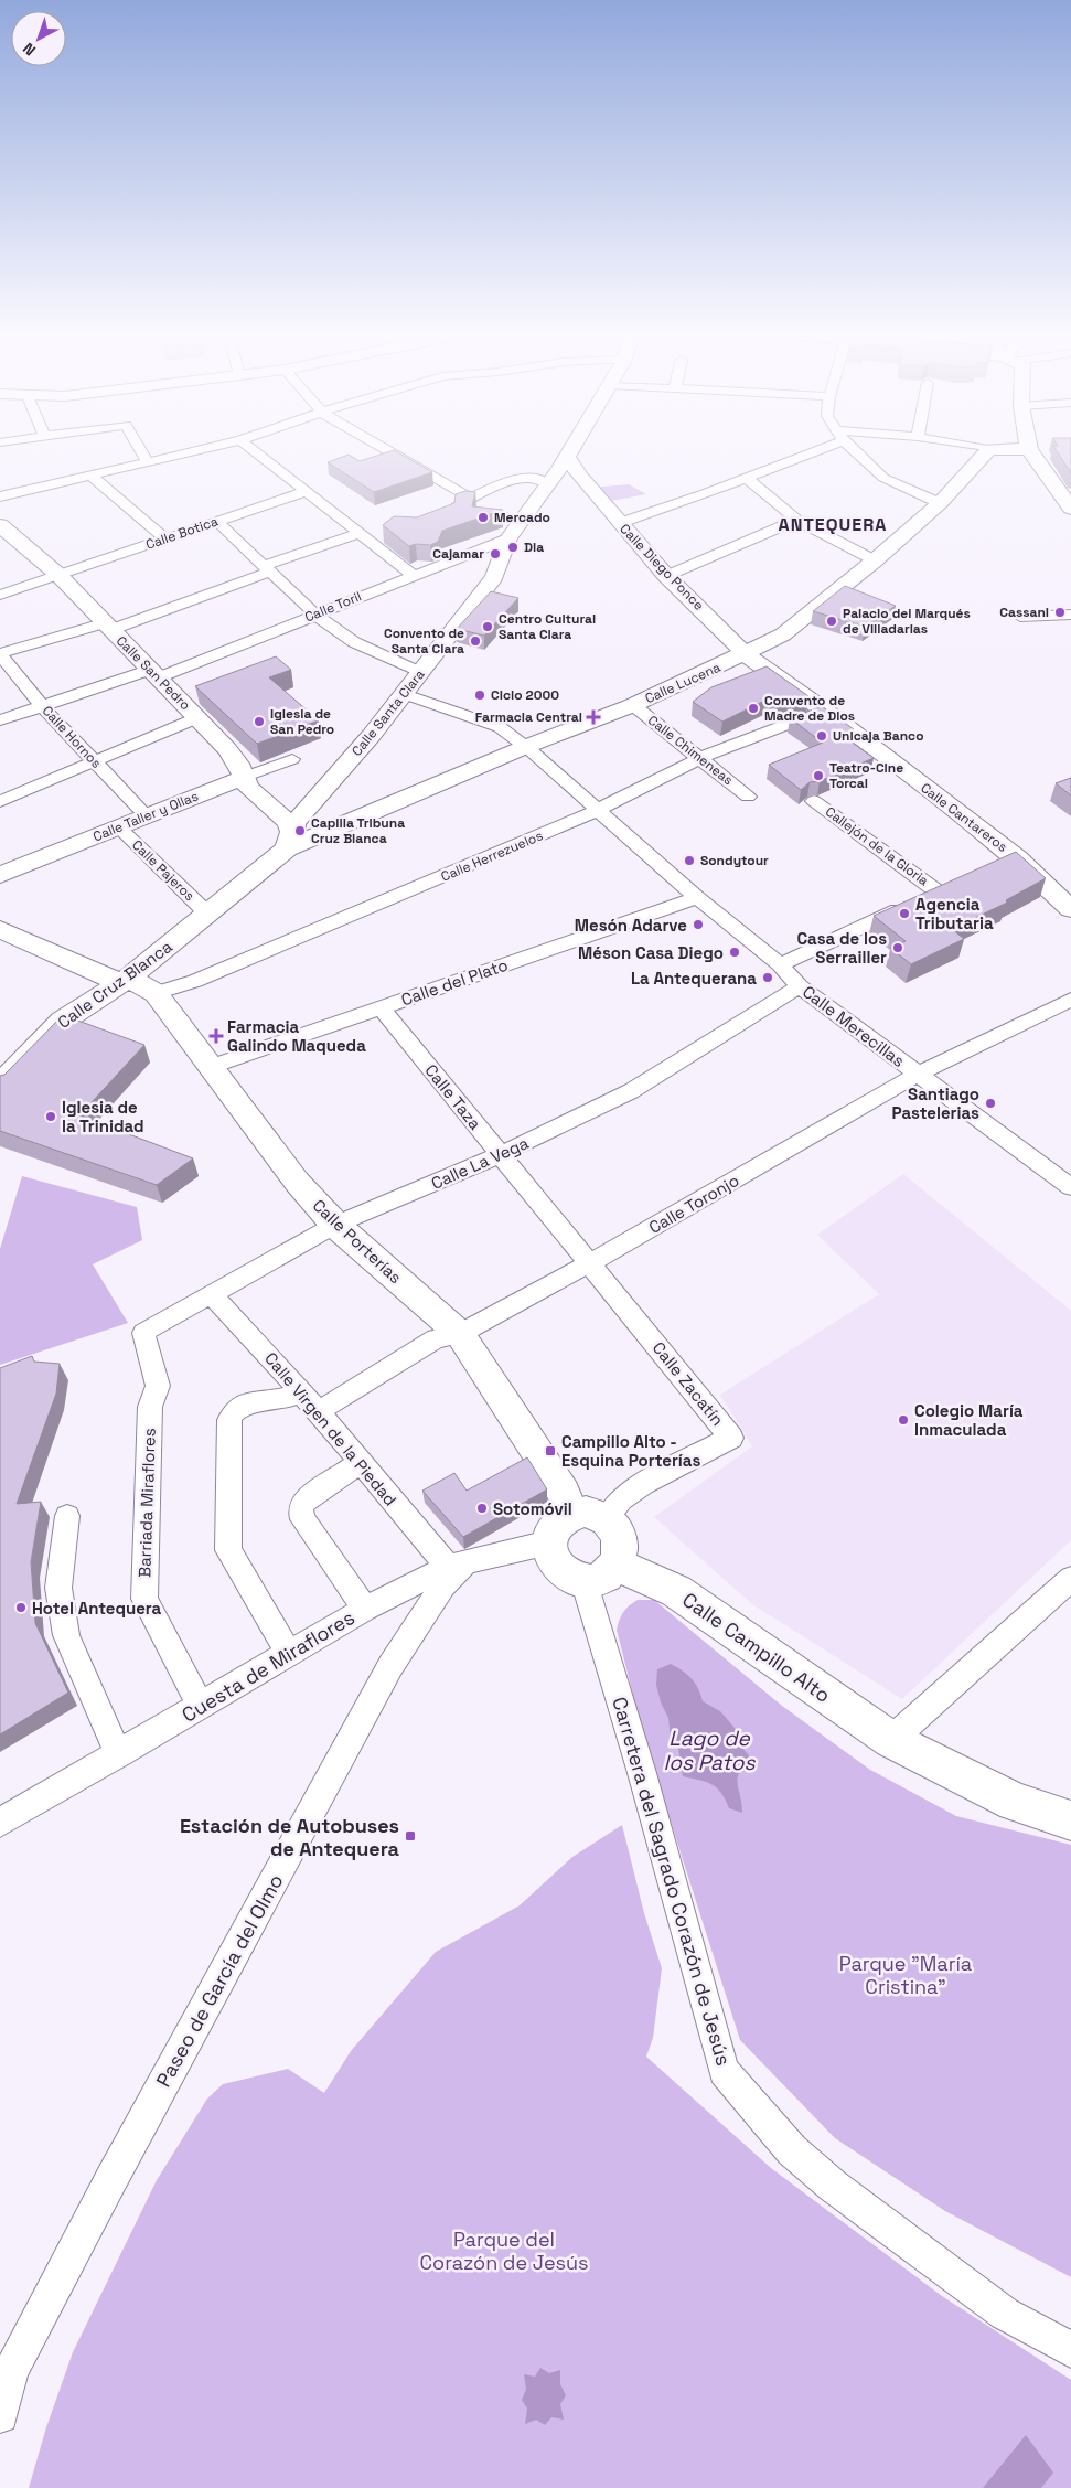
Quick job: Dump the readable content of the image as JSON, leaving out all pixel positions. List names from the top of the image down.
{
  "streets": {
    "street": [
      "Calle Botica",
      "Calle Diego Ponce",
      "Calle Toril",
      "Calle San Pedro",
      "Calle Lucena",
      "Calle Santa Clara",
      "Calle Hornos",
      "Calle Chimeneas",
      "Calle Taller y Ollas",
      "Calle Cantareros",
      "Callejón de la Gloria",
      "Calle Herrezuelos",
      "Calle Pajeros",
      "Calle del Plato",
      "Calle Cruz Blanca",
      "Calle Merecillas",
      "Calle Taza",
      "Calle La Vega",
      "Calle Toronjo",
      "Calle Porterías",
      "Calle Zacatín",
      "Calle Virgen de la Piedad",
      "Barriada Miraflores",
      "Calle Campillo Alto",
      "Cuesta de Miraflores",
      "Carretera del Sagrado Corazón de Jesús",
      "Paseo de García del Olmo"
    ]
  },
  "crossings": [
    ["Calle Botica", "Calle San Pedro"],
    ["Calle Diego Ponce", "Calle Lucena"],
    ["Calle Diego Ponce", "Calle Santa Clara"],
    ["Calle Diego Ponce", "Calle Cantareros"],
    ["Calle Toril", "Calle San Pedro"],
    ["Calle Toril", "Calle Santa Clara"],
    ["Calle Toril", "Calle Hornos"],
    ["Calle San Pedro", "Calle Lucena"],
    ["Calle San Pedro", "Calle Santa Clara"],
    ["Calle San Pedro", "Calle Taller y Ollas"],
    ["Calle San Pedro", "Calle Cruz Blanca"],
    ["Calle Lucena", "Calle Santa Clara"],
    ["Calle Lucena", "Calle Chimeneas"],
    ["Calle Lucena", "Calle Cantareros"],
    ["Calle Lucena", "Calle Cruz Blanca"],
    ["Calle Lucena", "Calle Merecillas"],
    ["Calle Santa Clara", "Calle Cruz Blanca"],
    ["Calle Santa Clara", "Calle Merecillas"],
    ["Calle Hornos", "Calle Taller y Ollas"],
    ["Calle Chimeneas", "Calle Herrezuelos"],
    ["Calle Taller y Ollas", "Calle Pajeros"],
    ["Calle Cantareros", "Calle Herrezuelos"],
    ["Calle Herrezuelos", "Calle Merecillas"],
    ["Calle Herrezuelos", "Calle Porterías"],
    ["Calle Pajeros", "Calle Cruz Blanca"],
    ["Calle del Plato", "Calle Merecillas"],
    ["Calle del Plato", "Calle Taza"],
    ["Calle del Plato", "Calle Porterías"],
    ["Calle Cruz Blanca", "Calle Porterías"],
    ["Calle Merecillas", "Calle La Vega"],
    ["Calle Merecillas", "Calle Toronjo"],
    ["Calle Taza", "Calle La Vega"],
    ["Calle Taza", "Calle Toronjo"],
    ["Calle Taza", "Calle Zacatín"],
    ["Calle La Vega", "Calle Porterías"],
    ["Calle La Vega", "Calle Virgen de la Piedad"],
    ["Calle La Vega", "Barriada Miraflores"],
    ["Calle Toronjo", "Calle Porterías"],
    ["Calle Toronjo", "Calle Zacatín"],
    ["Calle Toronjo", "Calle Virgen de la Piedad"],
    ["Calle Porterías", "Calle Zacatín"],
    ["Calle Porterías", "Calle Campillo Alto"],
    ["Calle Porterías", "Cuesta de Miraflores"],
    ["Calle Porterías", "Carretera del Sagrado Corazón de Jesús"],
    ["Calle Zacatín", "Calle Campillo Alto"],
    ["Calle Zacatín", "Cuesta de Miraflores"],
    ["Calle Zacatín", "Carretera del Sagrado Corazón de Jesús"],
    ["Calle Virgen de la Piedad", "Cuesta de Miraflores"],
    ["Calle Virgen de la Piedad", "Paseo de García del Olmo"],
    ["Barriada Miraflores", "Cuesta de Miraflores"],
    ["Calle Campillo Alto", "Cuesta de Miraflores"],
    ["Calle Campillo Alto", "Carretera del Sagrado Corazón de Jesús"],
    ["Cuesta de Miraflores", "Carretera del Sagrado Corazón de Jesús"],
    ["Cuesta de Miraflores", "Paseo de García del Olmo"]
  ],
  "districts": ["ANTEQUERA"],
  "water": ["Lago de los Patos"],
  "parks": ["Parque \"María Cristina\"", "Parque del Corazón de Jesús"],
  "places": {
    "other": [
      "Mercado",
      "Dia",
      "Cajamar",
      "Cassani",
      "Palacio del Marqués de Villadarias",
      "Centro Cultural Santa Clara",
      "Convento de Santa Clara",
      "Ciclo 2000",
      "Convento de Madre de Dios",
      "Iglesia de San Pedro",
      "Unicaja Banco",
      "Teatro-Cine Torcal",
      "Capilla Tribuna Cruz Blanca",
      "Sondytour",
      "Agencia Tributaria",
      "Mesón Adarve",
      "Casa de los Serrailler",
      "Méson Casa Diego",
      "La Antequerana",
      "Santiago Pastelerias",
      "Iglesia de la Trinidad",
      "Colegio María Inmaculada",
      "Sotomóvil",
      "Hotel Antequera"
    ],
    "health": ["Farmacia Central", "Farmacia Galindo Maqueda"],
    "transit": ["Campillo Alto - Esquina Porterías", "Estación de Autobuses de Antequera"]
  },
  "north": "bottom left"
}
